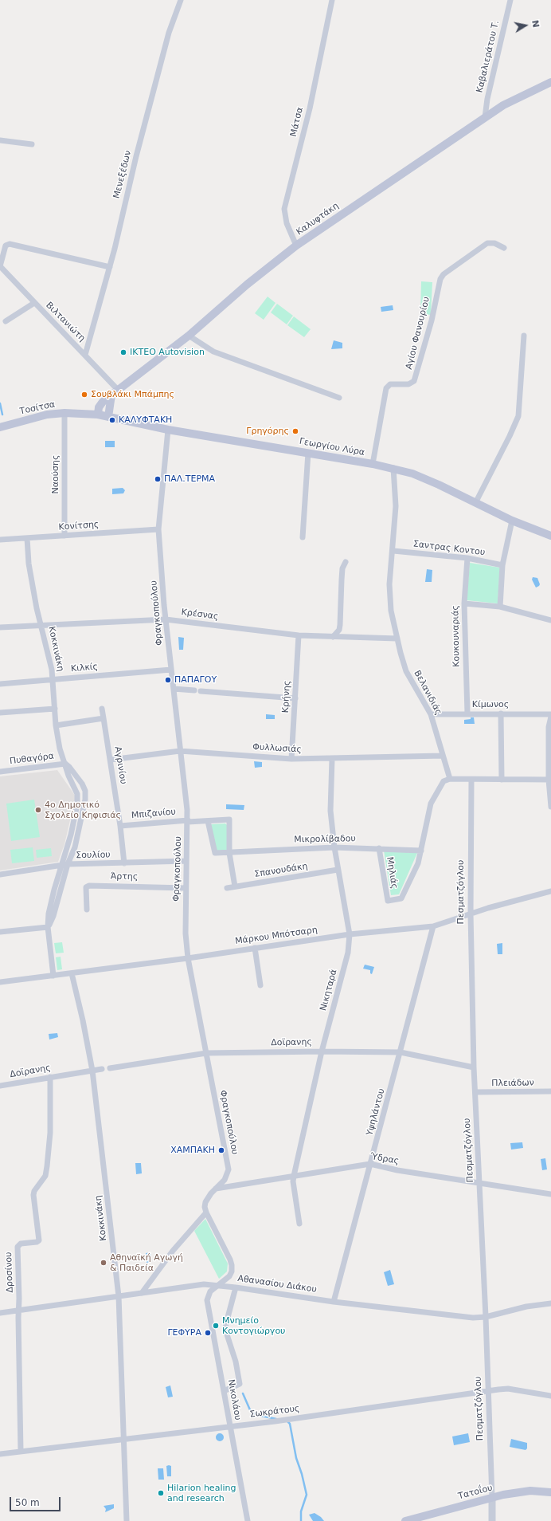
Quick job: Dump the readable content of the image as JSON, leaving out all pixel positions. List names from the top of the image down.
{
  "streets": {
    "main road": [
      "Καλυφτάκη",
      "Τοσίτσα",
      "Γεωργίου Λύρα",
      "Τατοΐου"
    ],
    "street": [
      "Καβαλιεράτου Τ.",
      "Μάτσα",
      "Μενεξέδων",
      "Βιλτανιώτη",
      "Αγίου Φανουρίου",
      "Ναούσης",
      "Κονίτσης",
      "Σαντρας Κοντου",
      "Φραγκοπούλου",
      "Κρέσνας",
      "Κουκουναριάς",
      "Κοκκινάκη",
      "Κιλκίς",
      "Βελανιδιάς",
      "Κρήνης",
      "Κίμωνος",
      "Φυλλωσιάς",
      "Πυθαγόρα",
      "Αγρινίου",
      "Μπιζανίου",
      "Μικρολίβαδου",
      "Σουλίου",
      "Σπανουδάκη",
      "Μηλιάς",
      "Άρτης",
      "Πεσματζόγλου",
      "Μάρκου Μπότσαρη",
      "Νικηταρά",
      "Δοϊρανης",
      "Πλειάδων",
      "Υψηλάντου",
      "Ύδρας",
      "Δροσίνου",
      "Αθανασίου Διάκου",
      "Νικολάου",
      "Σωκράτους"
    ]
  },
  "crossings": [
    ["Καβαλιεράτου Τ.", "Καλυφτάκη"],
    ["Μάτσα", "Καλυφτάκη"],
    ["Μενεξέδων", "Βιλτανιώτη"],
    ["Καλυφτάκη", "Βιλτανιώτη"],
    ["Καλυφτάκη", "Τοσίτσα"],
    ["Καλυφτάκη", "Γεωργίου Λύρα"],
    ["Αγίου Φανουρίου", "Γεωργίου Λύρα"],
    ["Τοσίτσα", "Γεωργίου Λύρα"],
    ["Τοσίτσα", "Ναούσης"],
    ["Γεωργίου Λύρα", "Φραγκοπούλου"],
    ["Γεωργίου Λύρα", "Βελανιδιάς"],
    ["Ναούσης", "Κονίτσης"],
    ["Κονίτσης", "Φραγκοπούλου"],
    ["Κονίτσης", "Κοκκινάκη"],
    ["Σαντρας Κοντου", "Κουκουναριάς"],
    ["Σαντρας Κοντου", "Βελανιδιάς"],
    ["Φραγκοπούλου", "Κρέσνας"],
    ["Φραγκοπούλου", "Κιλκίς"],
    ["Φραγκοπούλου", "Φυλλωσιάς"],
    ["Φραγκοπούλου", "Μπιζανίου"],
    ["Φραγκοπούλου", "Σουλίου"],
    ["Φραγκοπούλου", "Άρτης"],
    ["Φραγκοπούλου", "Μάρκου Μπότσαρη"],
    ["Φραγκοπούλου", "Δοϊρανης"],
    ["Φραγκοπούλου", "Ύδρας"],
    ["Κρέσνας", "Κοκκινάκη"],
    ["Κρέσνας", "Βελανιδιάς"],
    ["Κρέσνας", "Κρήνης"],
    ["Κουκουναριάς", "Κίμωνος"],
    ["Κοκκινάκη", "Κιλκίς"],
    ["Κοκκινάκη", "Πυθαγόρα"],
    ["Κοκκινάκη", "Σουλίου"],
    ["Κοκκινάκη", "Μάρκου Μπότσαρη"],
    ["Κοκκινάκη", "Δοϊρανης"],
    ["Κοκκινάκη", "Αθανασίου Διάκου"],
    ["Κοκκινάκη", "Σωκράτους"],
    ["Βελανιδιάς", "Κίμωνος"],
    ["Βελανιδιάς", "Φυλλωσιάς"],
    ["Κρήνης", "Φυλλωσιάς"],
    ["Φυλλωσιάς", "Αγρινίου"],
    ["Φυλλωσιάς", "Νικηταρά"],
    ["Αγρινίου", "Μπιζανίου"],
    ["Αγρινίου", "Σουλίου"],
    ["Μπιζανίου", "Μικρολίβαδου"],
    ["Μικρολίβαδου", "Μηλιάς"],
    ["Μικρολίβαδου", "Νικηταρά"],
    ["Σπανουδάκη", "Νικηταρά"],
    ["Πεσματζόγλου", "Μάρκου Μπότσαρη"],
    ["Πεσματζόγλου", "Δοϊρανης"],
    ["Πεσματζόγλου", "Πλειάδων"],
    ["Πεσματζόγλου", "Ύδρας"],
    ["Πεσματζόγλου", "Αθανασίου Διάκου"],
    ["Πεσματζόγλου", "Σωκράτους"],
    ["Πεσματζόγλου", "Τατοΐου"],
    ["Μάρκου Μπότσαρη", "Νικηταρά"],
    ["Μάρκου Μπότσαρη", "Υψηλάντου"],
    ["Νικηταρά", "Δοϊρανης"],
    ["Νικηταρά", "Ύδρας"],
    ["Δοϊρανης", "Υψηλάντου"],
    ["Δοϊρανης", "Δροσίνου"],
    ["Υψηλάντου", "Ύδρας"],
    ["Υψηλάντου", "Αθανασίου Διάκου"],
    ["Δροσίνου", "Αθανασίου Διάκου"],
    ["Δροσίνου", "Σωκράτους"],
    ["Αθανασίου Διάκου", "Νικολάου"],
    ["Νικολάου", "Σωκράτους"]
  ],
  "places": [
    "ΙΚΤΕΟ Autovision",
    "Σουβλάκι Μπάμπης",
    "ΚΑΛΥΦΤΑΚΗ",
    "Γρηγόρης",
    "ΠΑΛ.ΤΕΡΜΑ",
    "ΠΑΠΑΓΟΥ",
    "4ο Δημοτικό Σχολείο Κηφισιάς",
    "ΧΑΜΠΑΚΗ",
    "Αθηναϊκή Αγωγή & Παιδεία",
    "Μνημείο Κοντογιώργου",
    "ΓΕΦΥΡΑ",
    "Hilarion healing and research"
  ],
  "scale_bar": "50 m",
  "north": "right"
}
